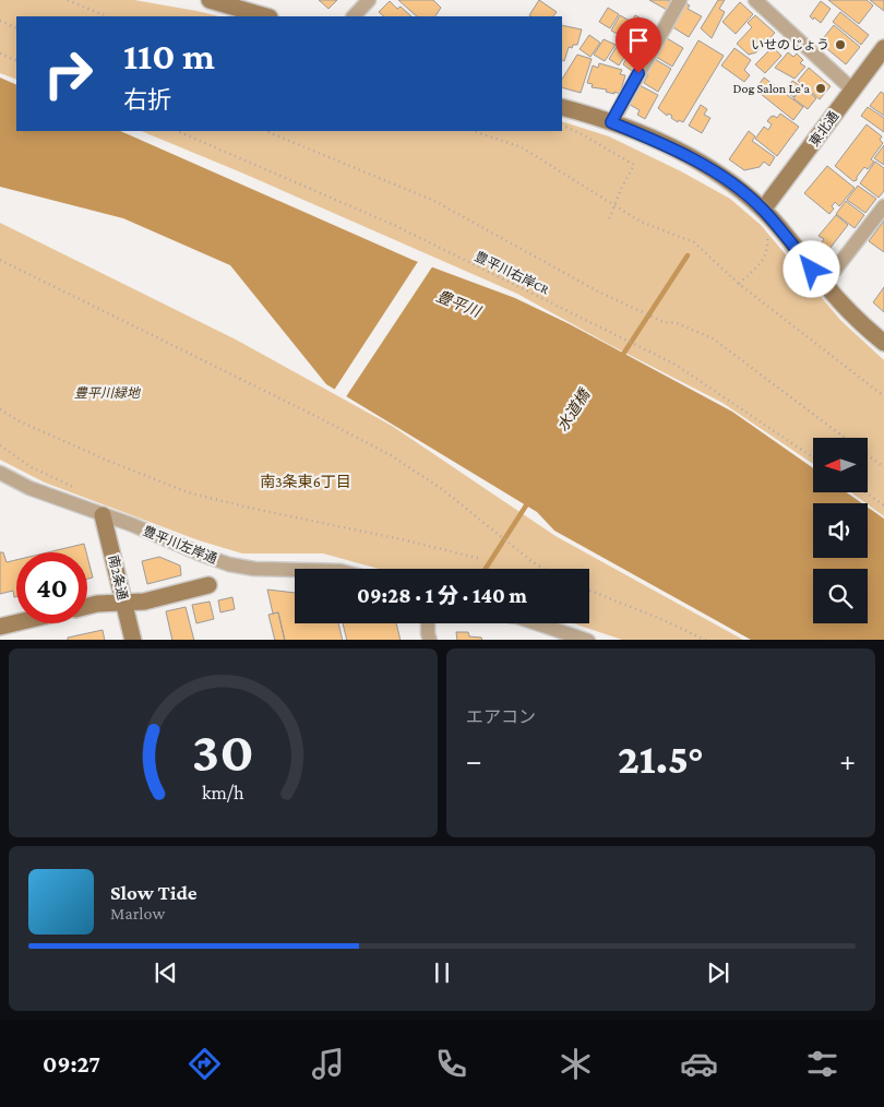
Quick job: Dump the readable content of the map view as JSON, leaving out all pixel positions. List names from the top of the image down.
{
  "streets": {
    "street": ["東北通", "豊平川左岸通", "南2条通"],
    "path": ["豊平川右岸CR"]
  },
  "crossings": [
    ["豊平川左岸通", "南2条通"]
  ],
  "districts": ["南3条東6丁目"],
  "water": ["豊平川", "水道橋"],
  "parks": ["豊平川緑地"],
  "places": ["いせのじょう", "Dog Salon Le'a"],
  "north": "left",
  "page": {
    "turn": ["110 m", "右折"],
    "limit": "40",
    "trip": "09:28 · 1 分 · 140 m",
    "tile": "エアコン",
    "heat": ["−", "21.5°", "+"],
    "song": ["Slow Tide", "Marlow"],
    "tabs": "09:27",
    "gauge": ["30", "km/h"]
  }
}
